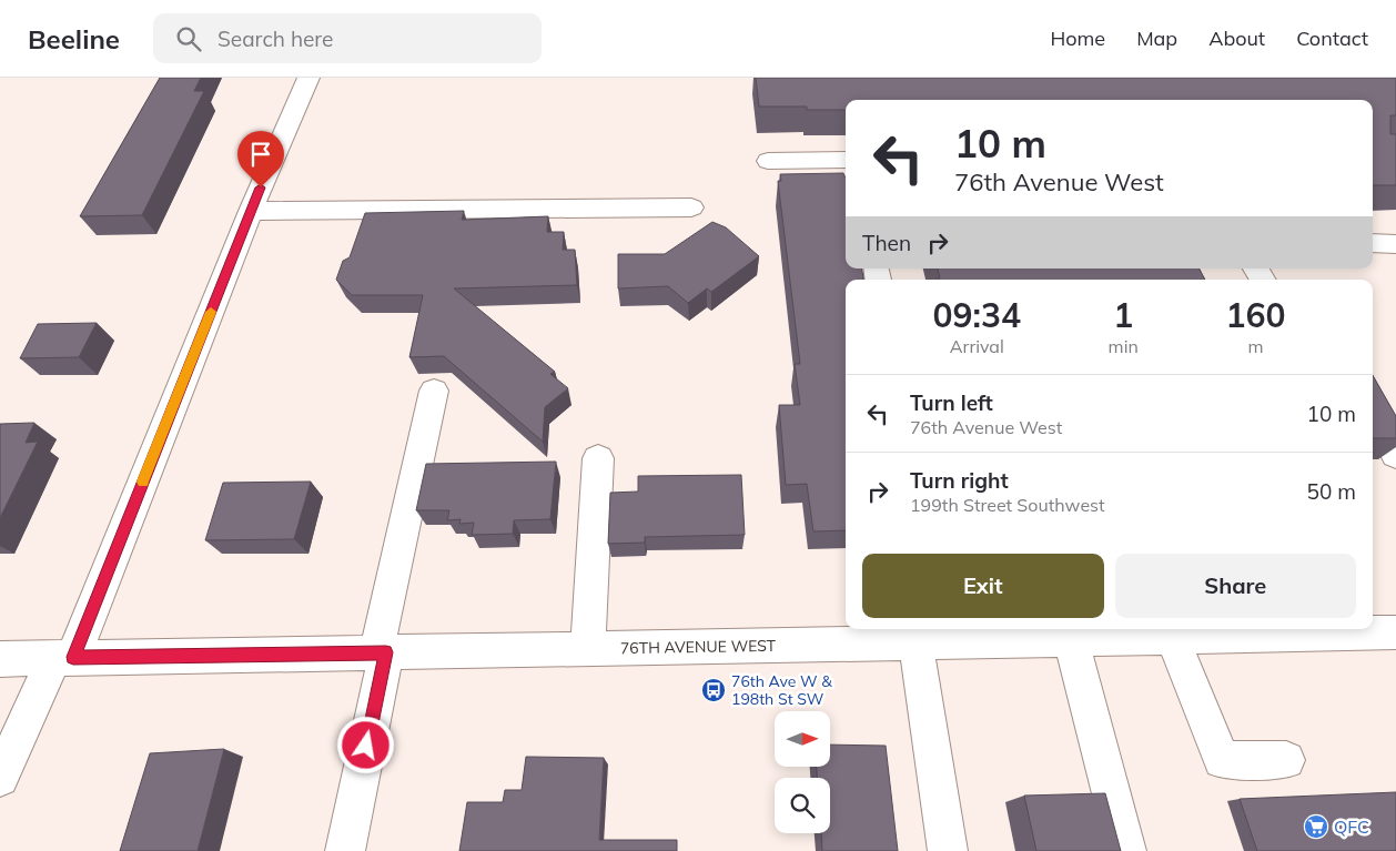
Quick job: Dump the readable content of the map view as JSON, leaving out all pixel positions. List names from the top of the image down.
{
  "streets": {
    "street": ["76TH AVENUE WEST"]
  },
  "places": {
    "bus stop": ["76th Ave W & 198th St SW"],
    "supermarket": ["QFC"]
  },
  "north": "right",
  "page": {
    "header": "Beeline",
    "search": "Search here",
    "nav": [
      "Home",
      "Map",
      "About",
      "Contact"
    ],
    "turn": ["10 m", "76th Avenue West"],
    "then": "Then",
    "eta": [
      "09:34",
      "Arrival",
      "1",
      "min",
      "160",
      "m"
    ],
    "list": [
      {
        "name": "Turn left",
        "note": "76th Avenue West",
        "value": "10 m"
      },
      {
        "name": "Turn right",
        "note": "199th Street Southwest",
        "value": "50 m"
      }
    ],
    "buttons": ["Exit", "Share"]
  }
}
